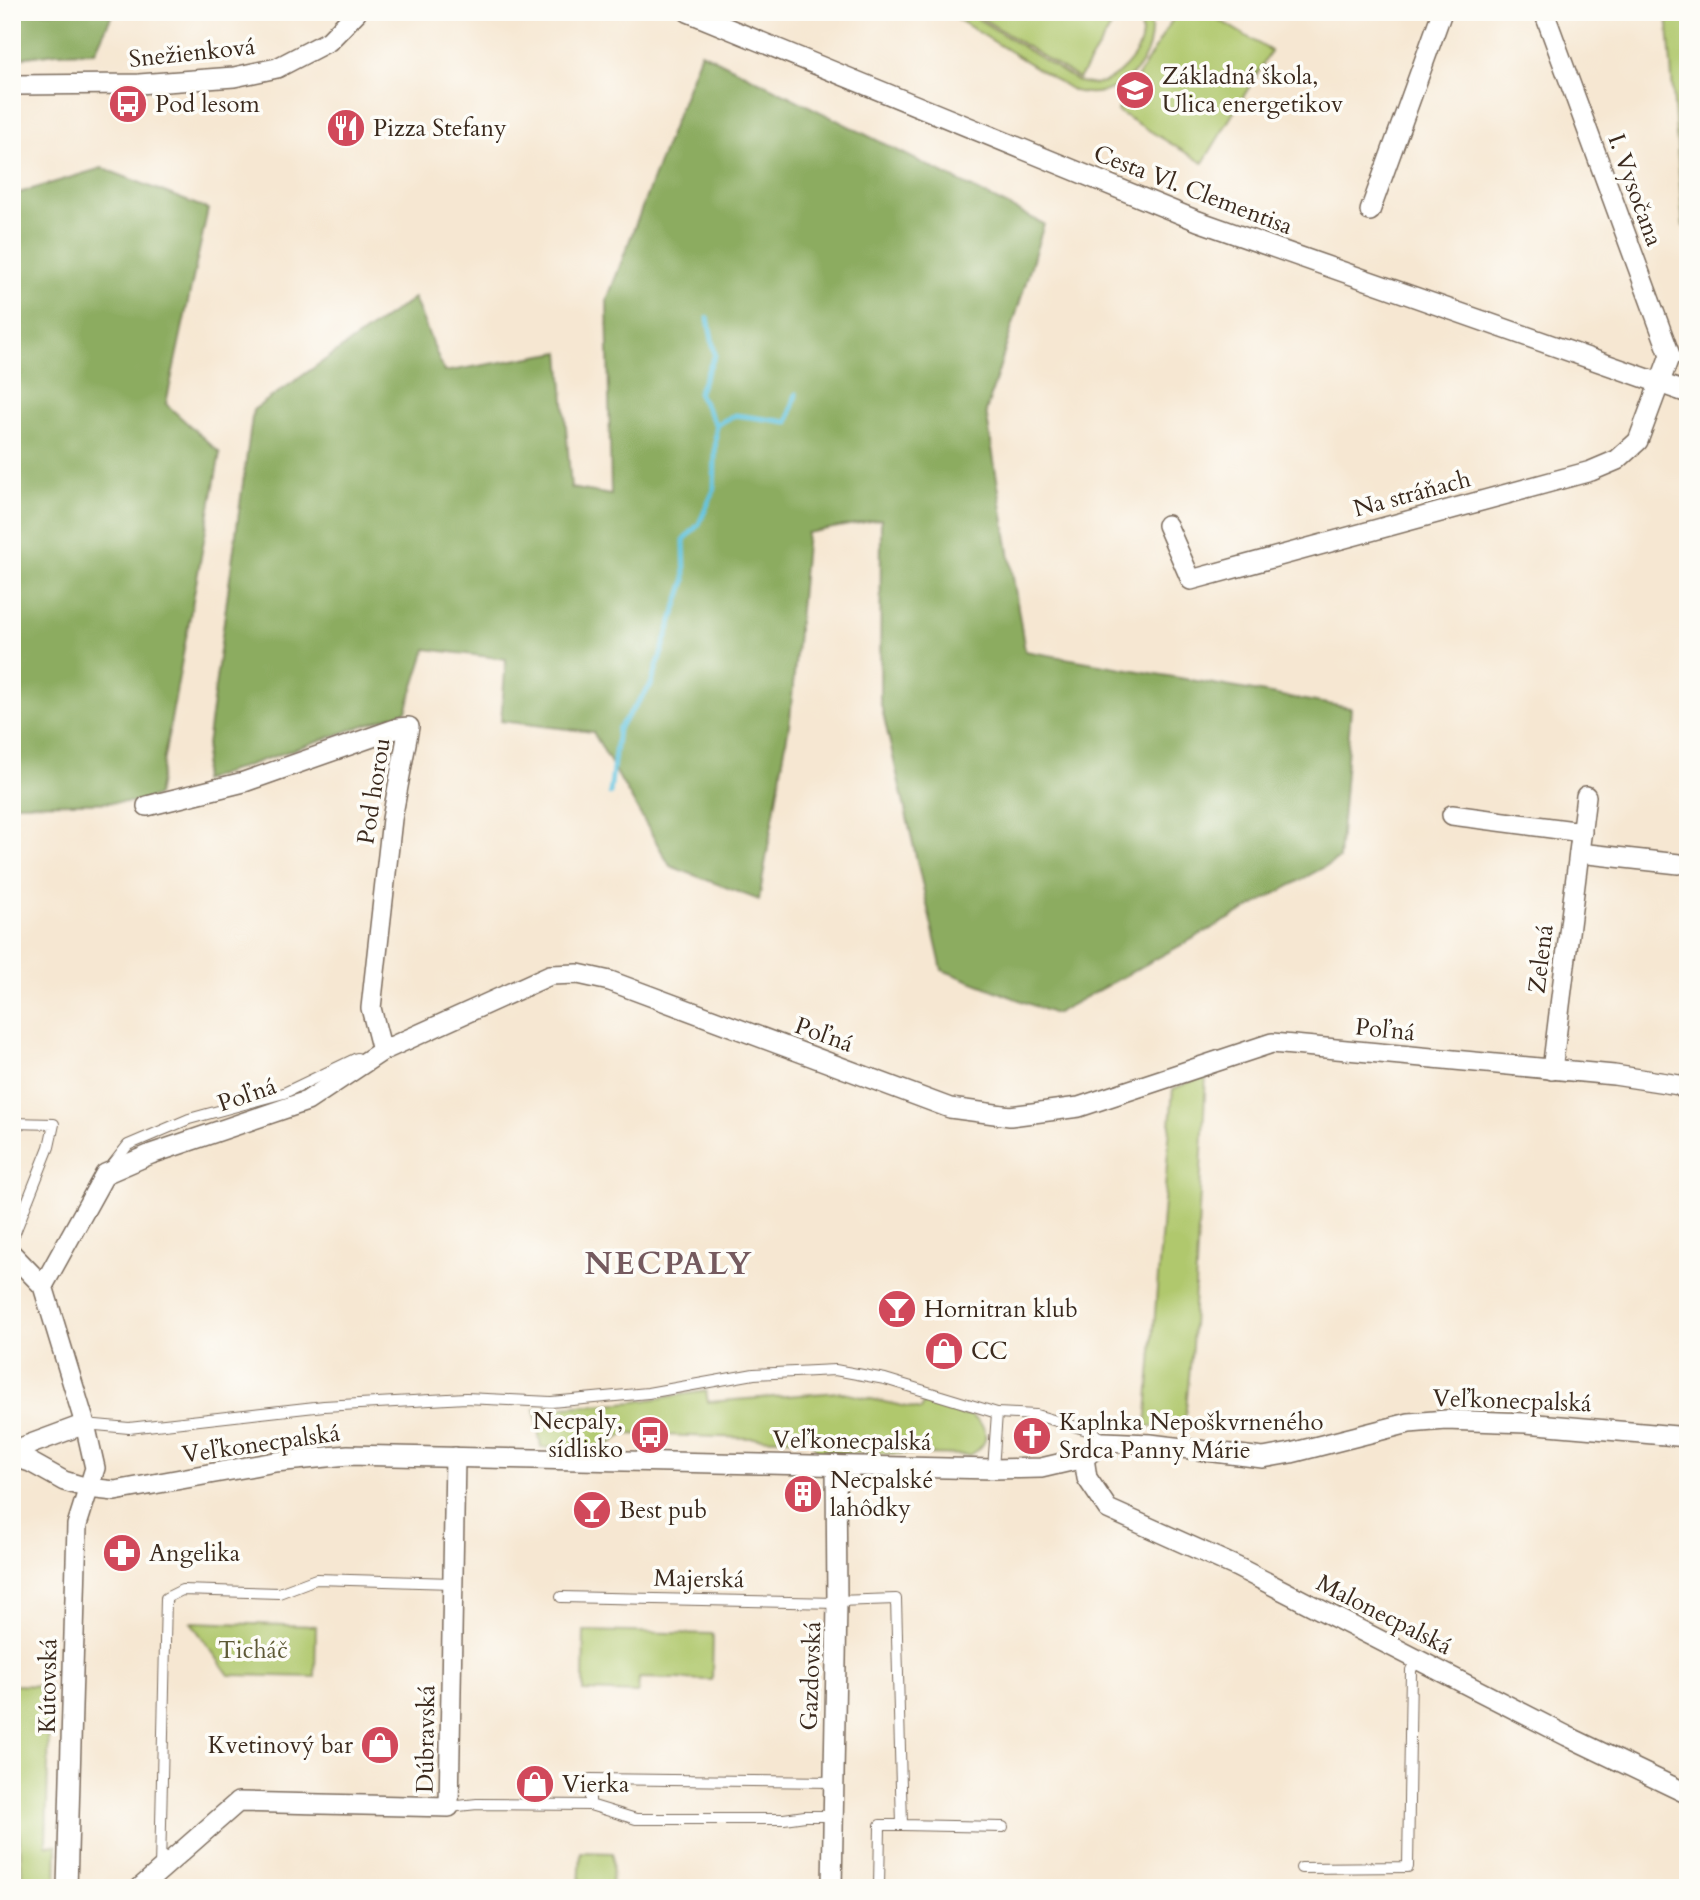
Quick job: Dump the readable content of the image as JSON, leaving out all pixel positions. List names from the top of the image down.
{
  "streets": {
    "street": [
      "Snežienková",
      "Cesta Vl. Clementisa",
      "I. Vysočana",
      "Na stráňach",
      "Pod horou",
      "Zelená",
      "Poľná",
      "Veľkonecpalská",
      "Malonecpalská",
      "Gazdovská",
      "Kútovská",
      "Dúbravská"
    ],
    "lane": ["Majerská"]
  },
  "crossings": [
    ["Cesta Vl. Clementisa", "I. Vysočana"],
    ["Cesta Vl. Clementisa", "Na stráňach"],
    ["I. Vysočana", "Na stráňach"],
    ["Pod horou", "Poľná"],
    ["Zelená", "Poľná"],
    ["Poľná", "Kútovská"],
    ["Veľkonecpalská", "Malonecpalská"],
    ["Veľkonecpalská", "Gazdovská"],
    ["Veľkonecpalská", "Kútovská"],
    ["Veľkonecpalská", "Dúbravská"],
    ["Majerská", "Gazdovská"]
  ],
  "districts": ["NECPALY"],
  "parks": ["Ticháč"],
  "places": {
    "school or university": ["Základná škola, Ulica energetikov"],
    "bus stop": ["Pod lesom", "Necpaly, sídlisko"],
    "restaurant": ["Pizza Stefany"],
    "bar": ["Hornitran klub", "Best pub"],
    "shop": ["CC", "Kvetinový bar", "Vierka"],
    "church": ["Kaplnka Nepoškvrneného Srdca Panny Márie"],
    "building": ["Necpalské lahôdky"],
    "pharmacy": ["Angelika"]
  }
}
